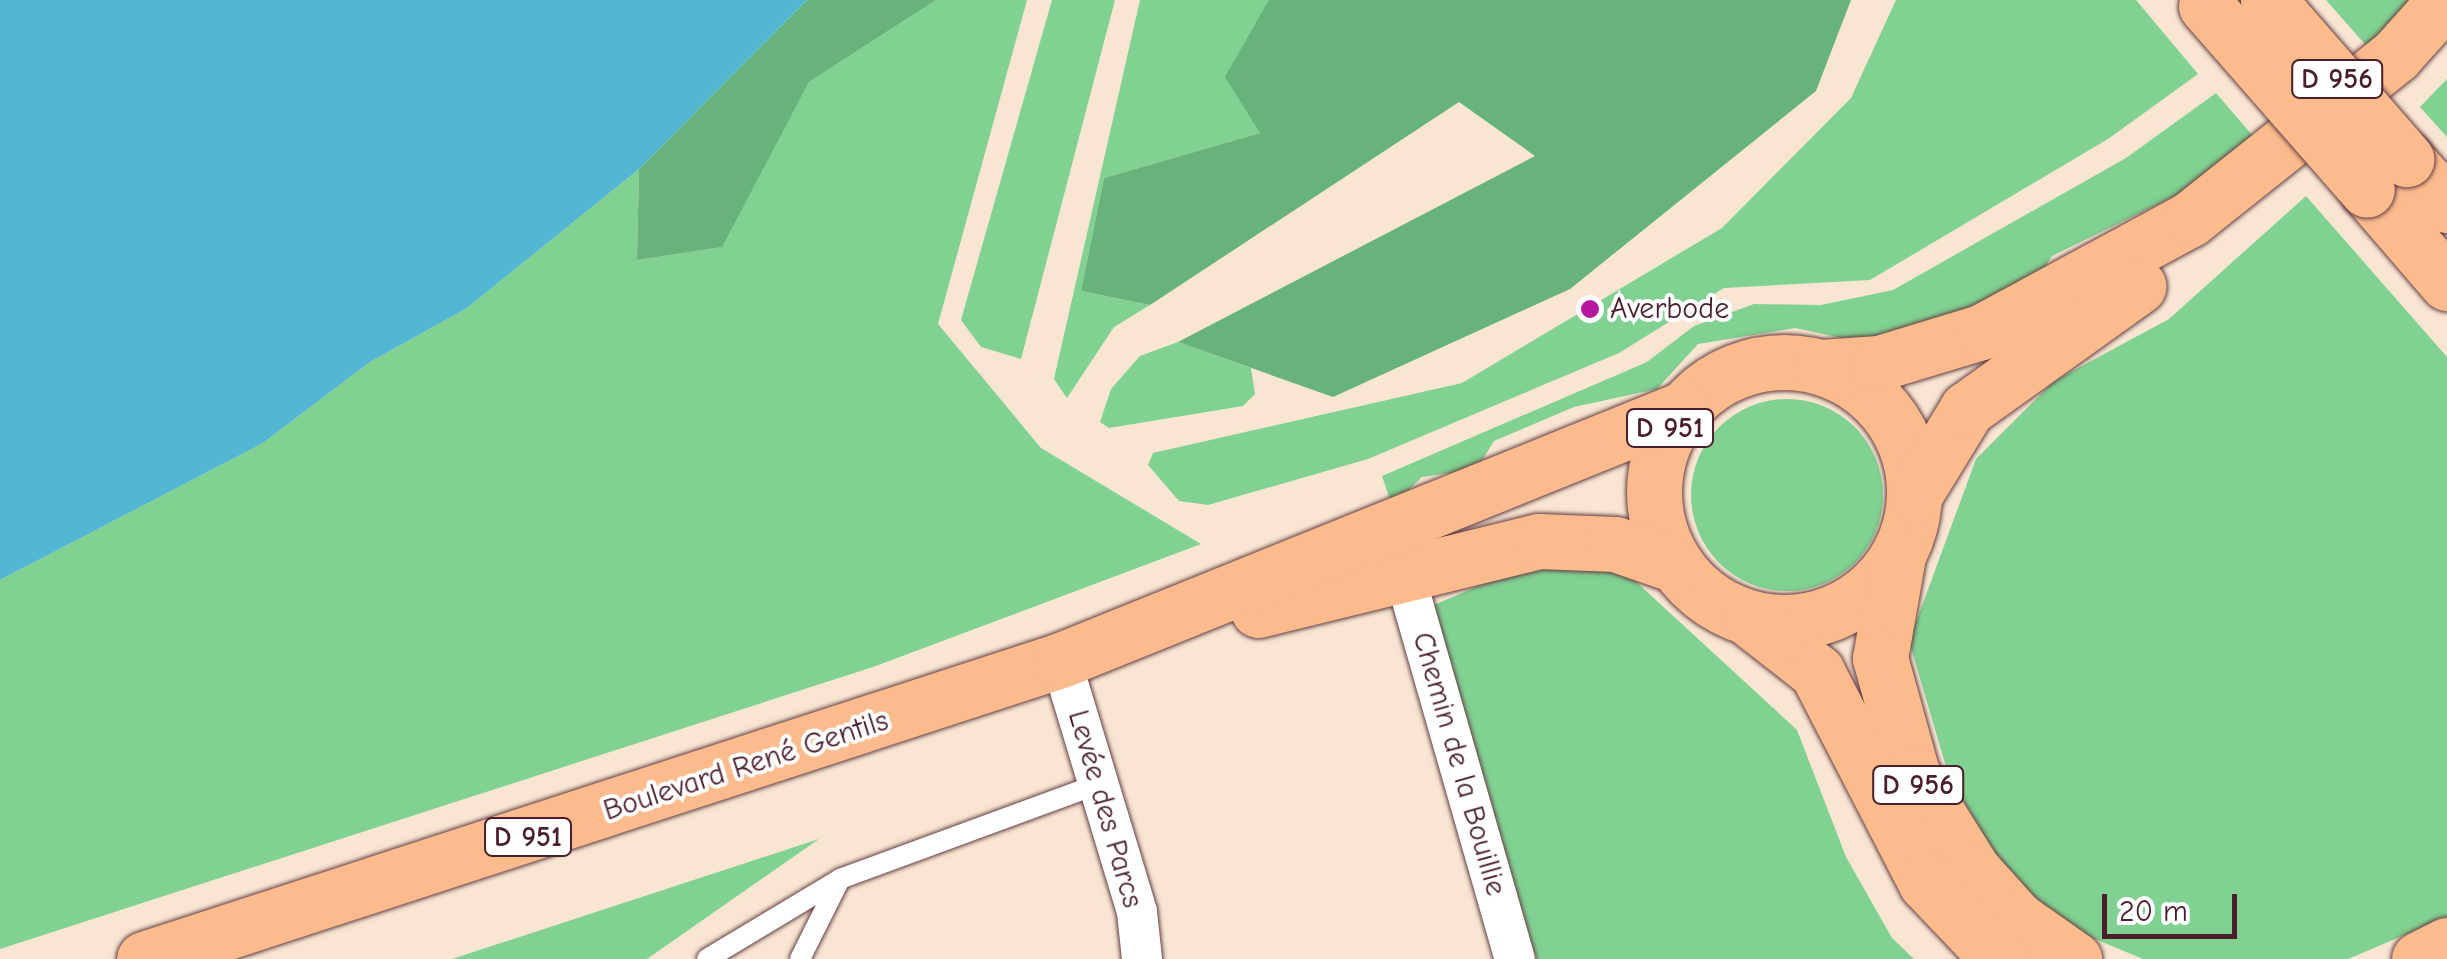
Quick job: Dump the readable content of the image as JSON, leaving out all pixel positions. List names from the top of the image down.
{
  "streets": {
    "main road": ["D 956", "D 951", "Boulevard René Gentils"],
    "street": ["Chemin de la Bouillie", "Levée des Parcs"]
  },
  "crossings": [
    ["D 956", "D 951"],
    ["D 956", "Boulevard René Gentils"],
    ["D 951", "Boulevard René Gentils"],
    ["Chemin de la Bouillie", "Boulevard René Gentils"],
    ["Boulevard René Gentils", "Levée des Parcs"]
  ],
  "places": ["Averbode"],
  "scale_bar": "20 m"
}
